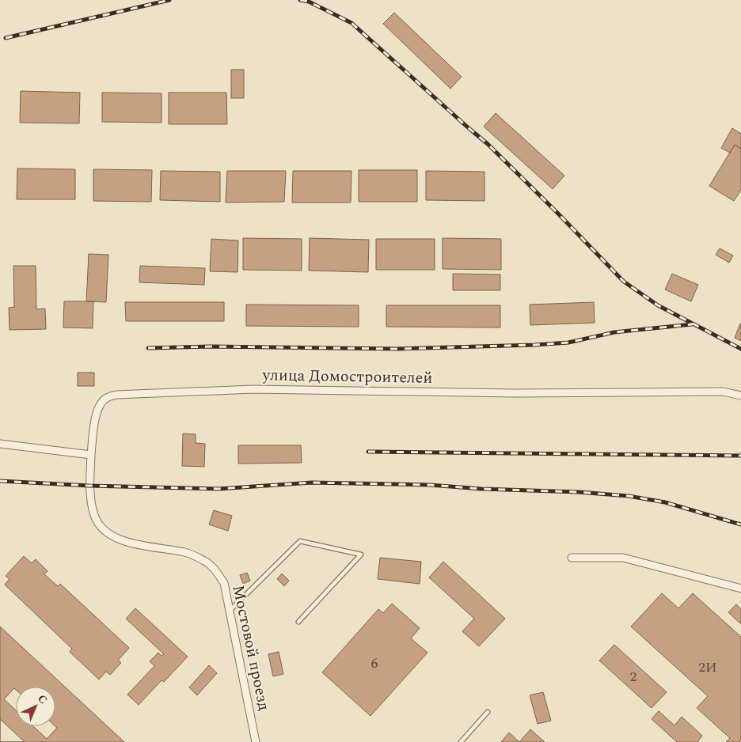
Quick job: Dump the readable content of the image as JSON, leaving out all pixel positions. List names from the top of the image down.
{
  "streets": {
    "street": ["улица Домостроителей", "Мостовой проезд"]
  },
  "crossings": [
    ["улица Домостроителей", "Мостовой проезд"]
  ],
  "house_numbers": ["6", "2И", "2"],
  "north": "top right"
}
